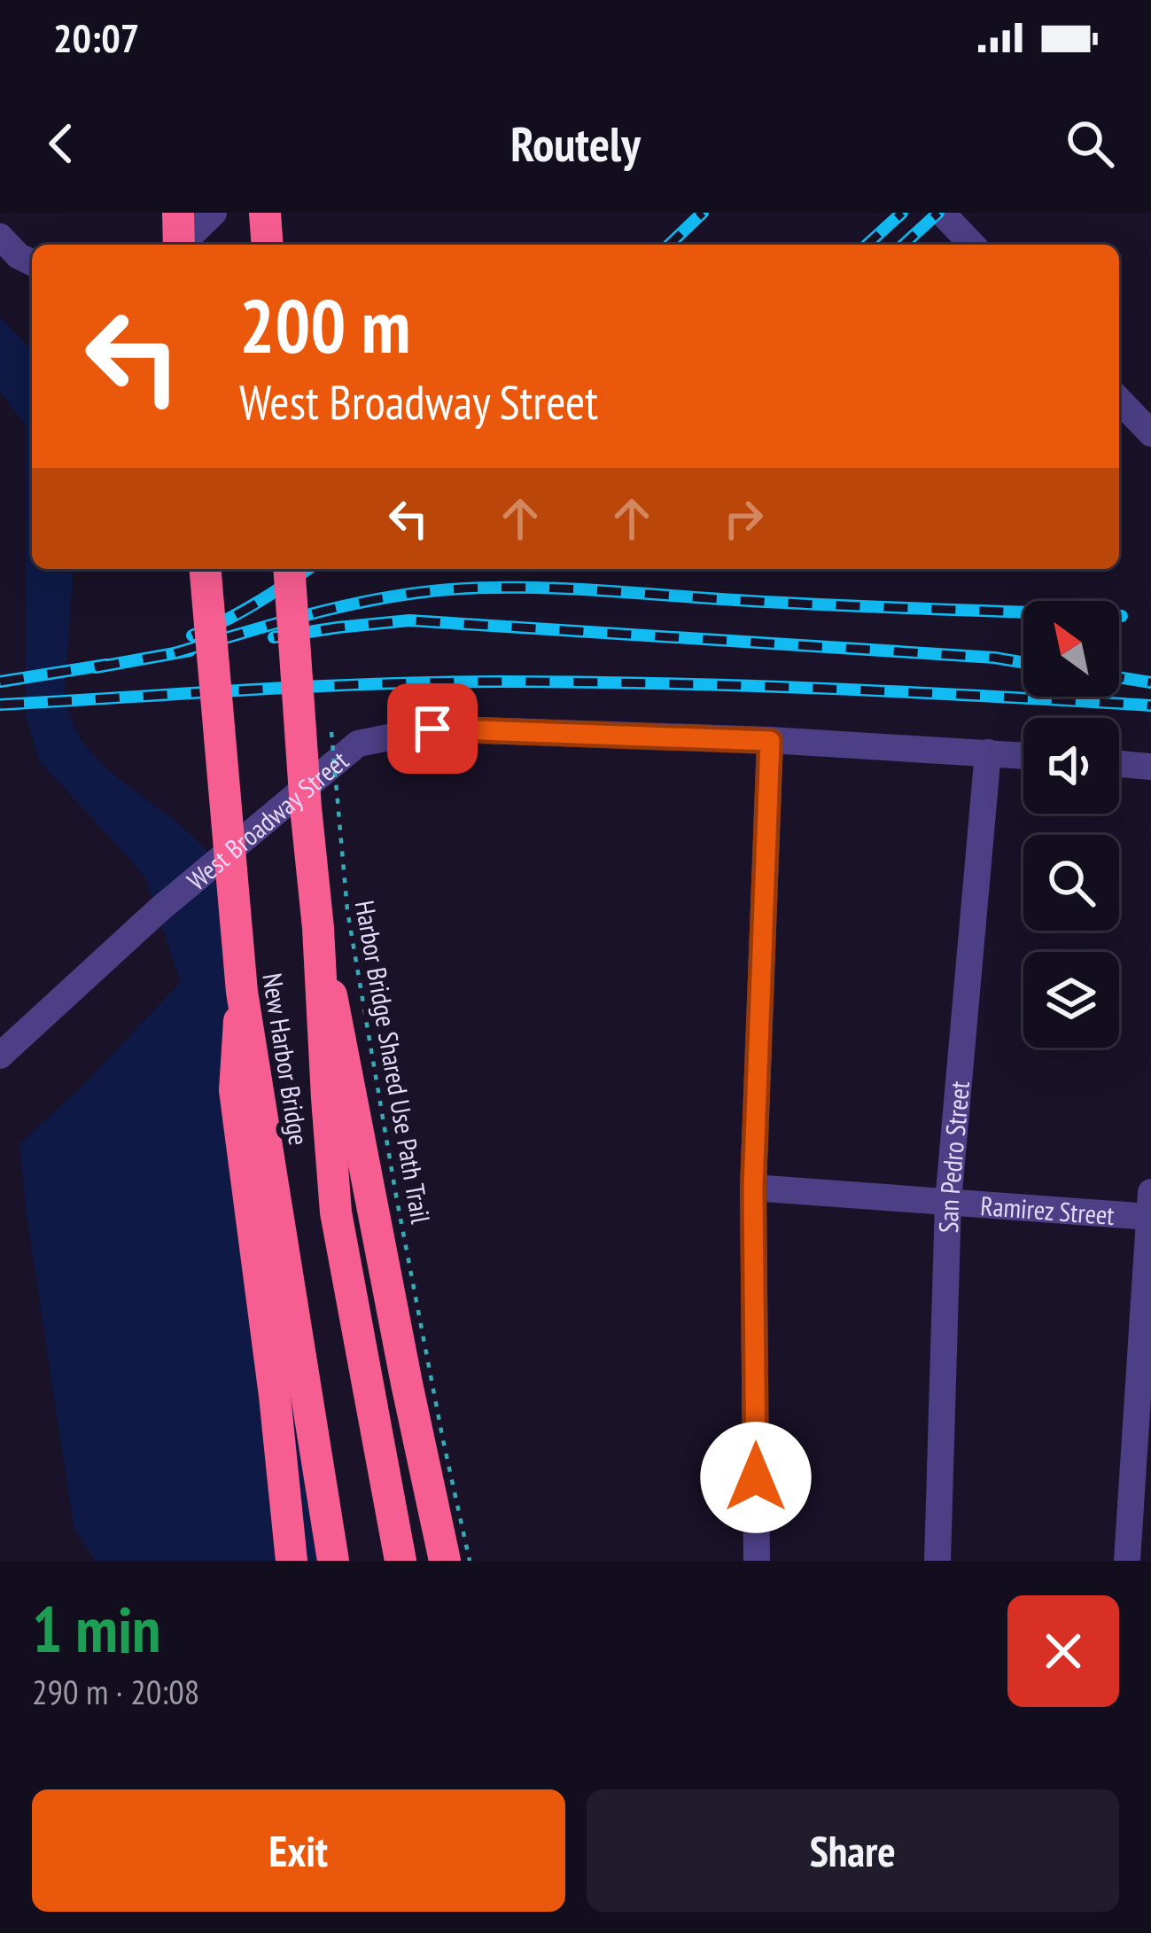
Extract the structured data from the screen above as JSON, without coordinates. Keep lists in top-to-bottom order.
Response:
{
  "streets": {
    "highway": ["New Harbor Bridge"],
    "street": ["West Broadway Street", "San Pedro Street", "Ramirez Street"],
    "path": ["Harbor Bridge Shared Use Path Trail"]
  },
  "crossings": [
    ["West Broadway Street", "San Pedro Street"],
    ["San Pedro Street", "Ramirez Street"]
  ],
  "north": "top left",
  "page": {
    "status": "20:07",
    "header": "Routely",
    "turn": ["200 m", "West Broadway Street"],
    "heading": ["1 min", "290 m · 20:08"],
    "buttons": ["Exit", "Share"]
  }
}
